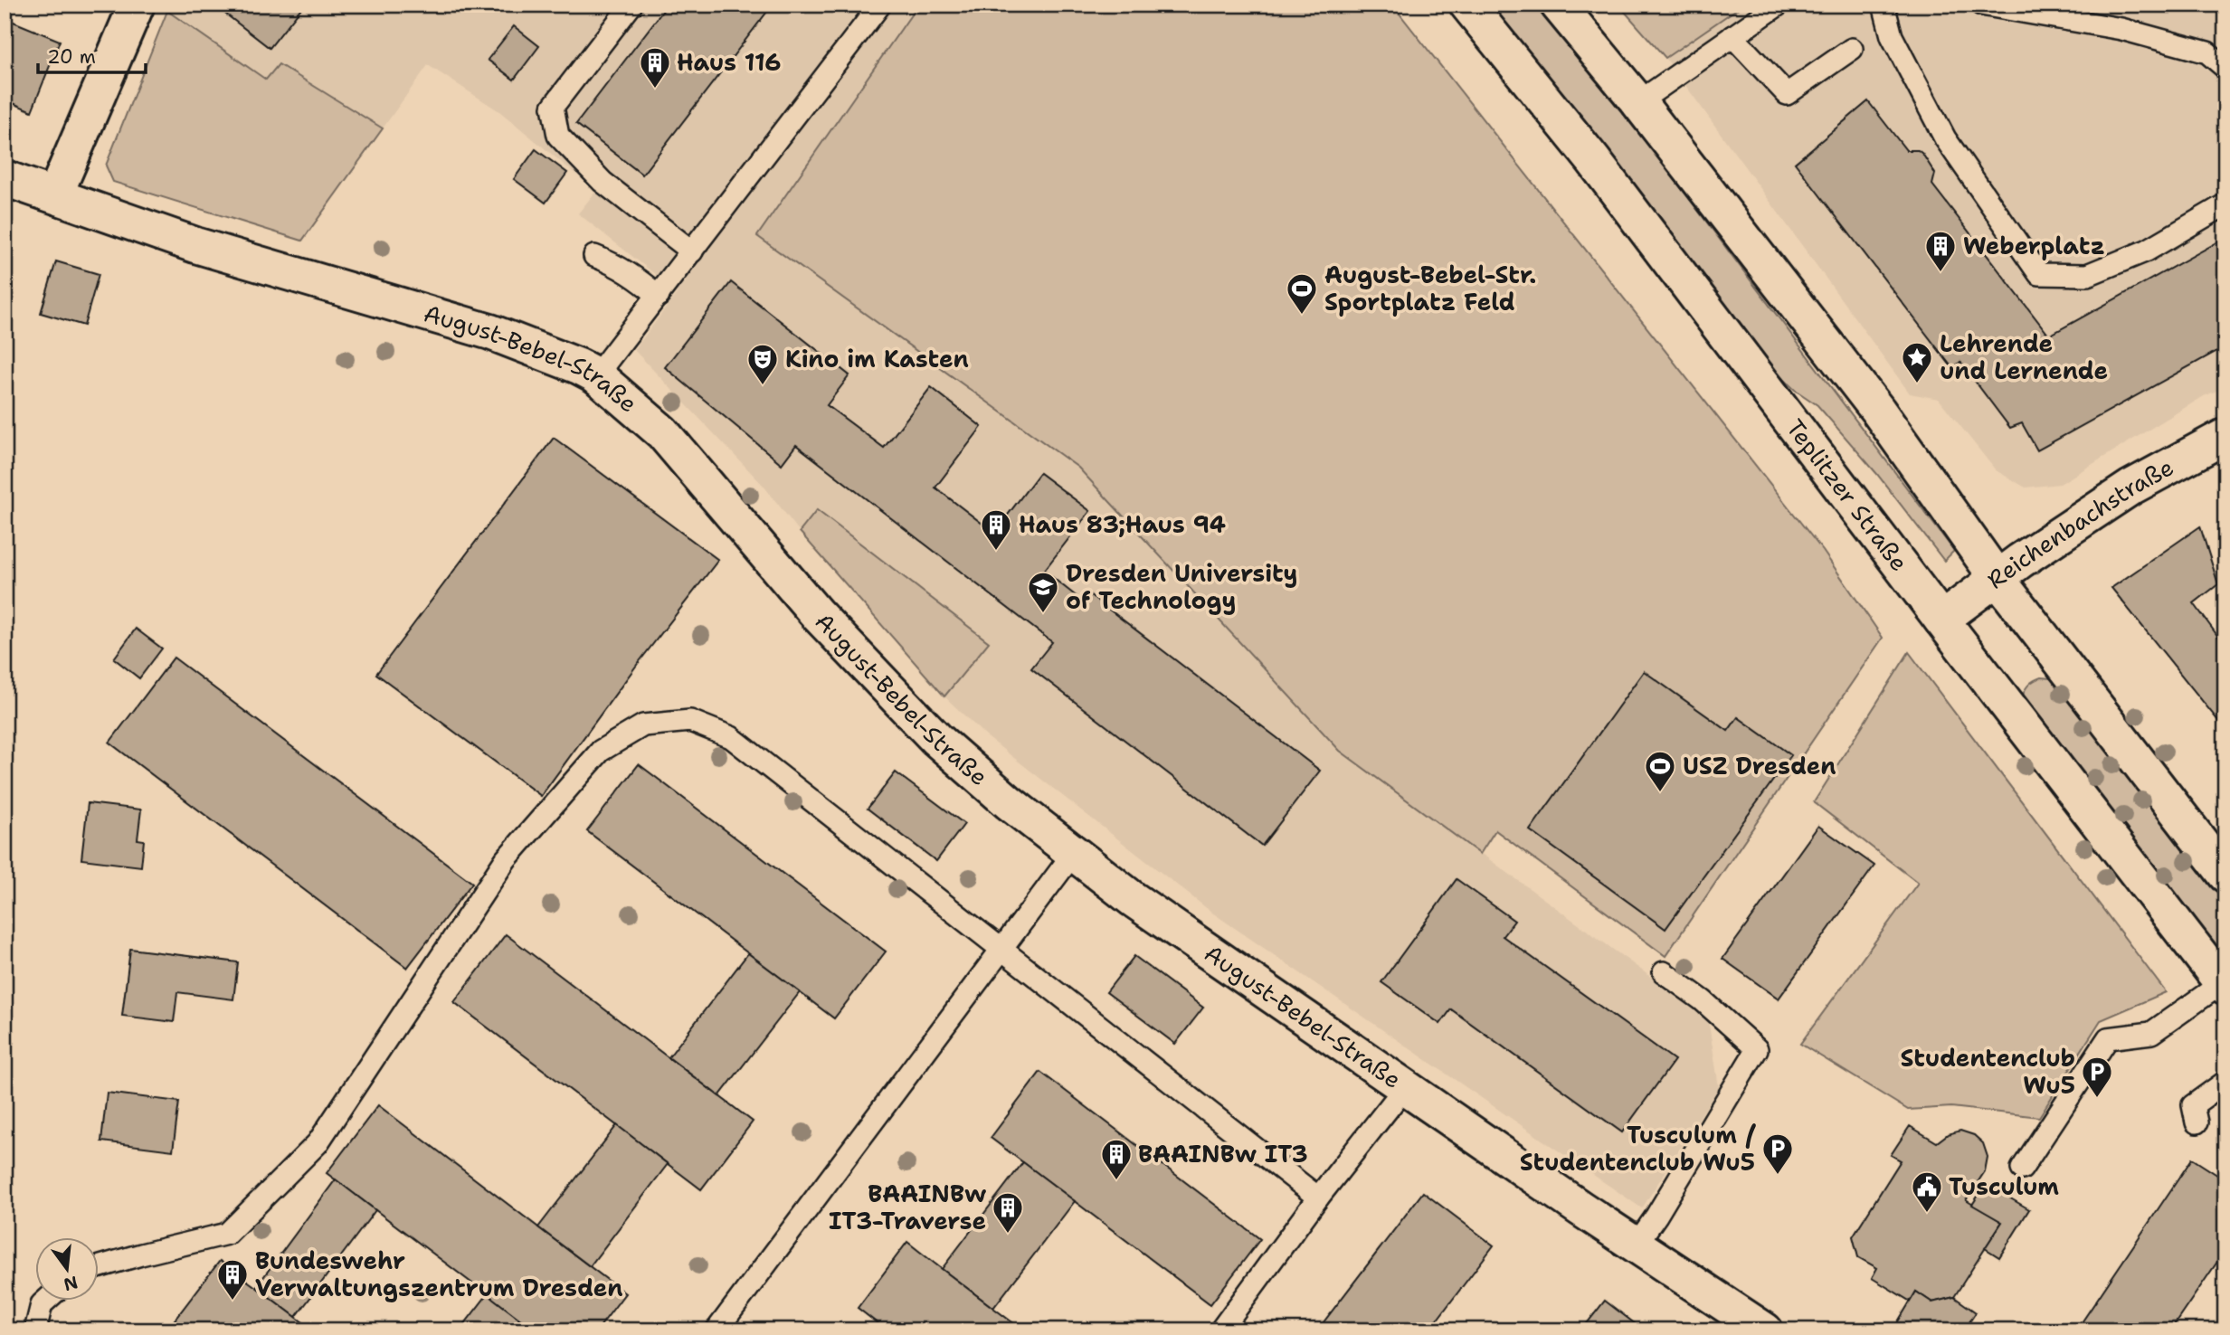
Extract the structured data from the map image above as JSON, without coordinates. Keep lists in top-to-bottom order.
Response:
{
  "streets": {
    "street": ["August-Bebel-Straße", "Teplitzer Straße", "Reichenbachstraße"]
  },
  "crossings": [
    ["Teplitzer Straße", "Reichenbachstraße"]
  ],
  "places": {
    "building": [
      "Haus 116",
      "Weberplatz",
      "Haus 83;Haus 94",
      "BAAINBw IT3",
      "BAAINBw IT3-Traverse",
      "Bundeswehr Verwaltungszentrum Dresden"
    ],
    "sports": ["August-Bebel-Str. Sportplatz Feld", "USZ Dresden"],
    "place": ["Lehrende und Lernende"],
    "theatre": ["Kino im Kasten"],
    "school or university": ["Dresden University of Technology"],
    "parking": ["Studentenclub Wu5", "Tusculum / Studentenclub Wu5"],
    "public building": ["Tusculum"]
  },
  "scale_bar": "20 m",
  "north": "bottom"
}
